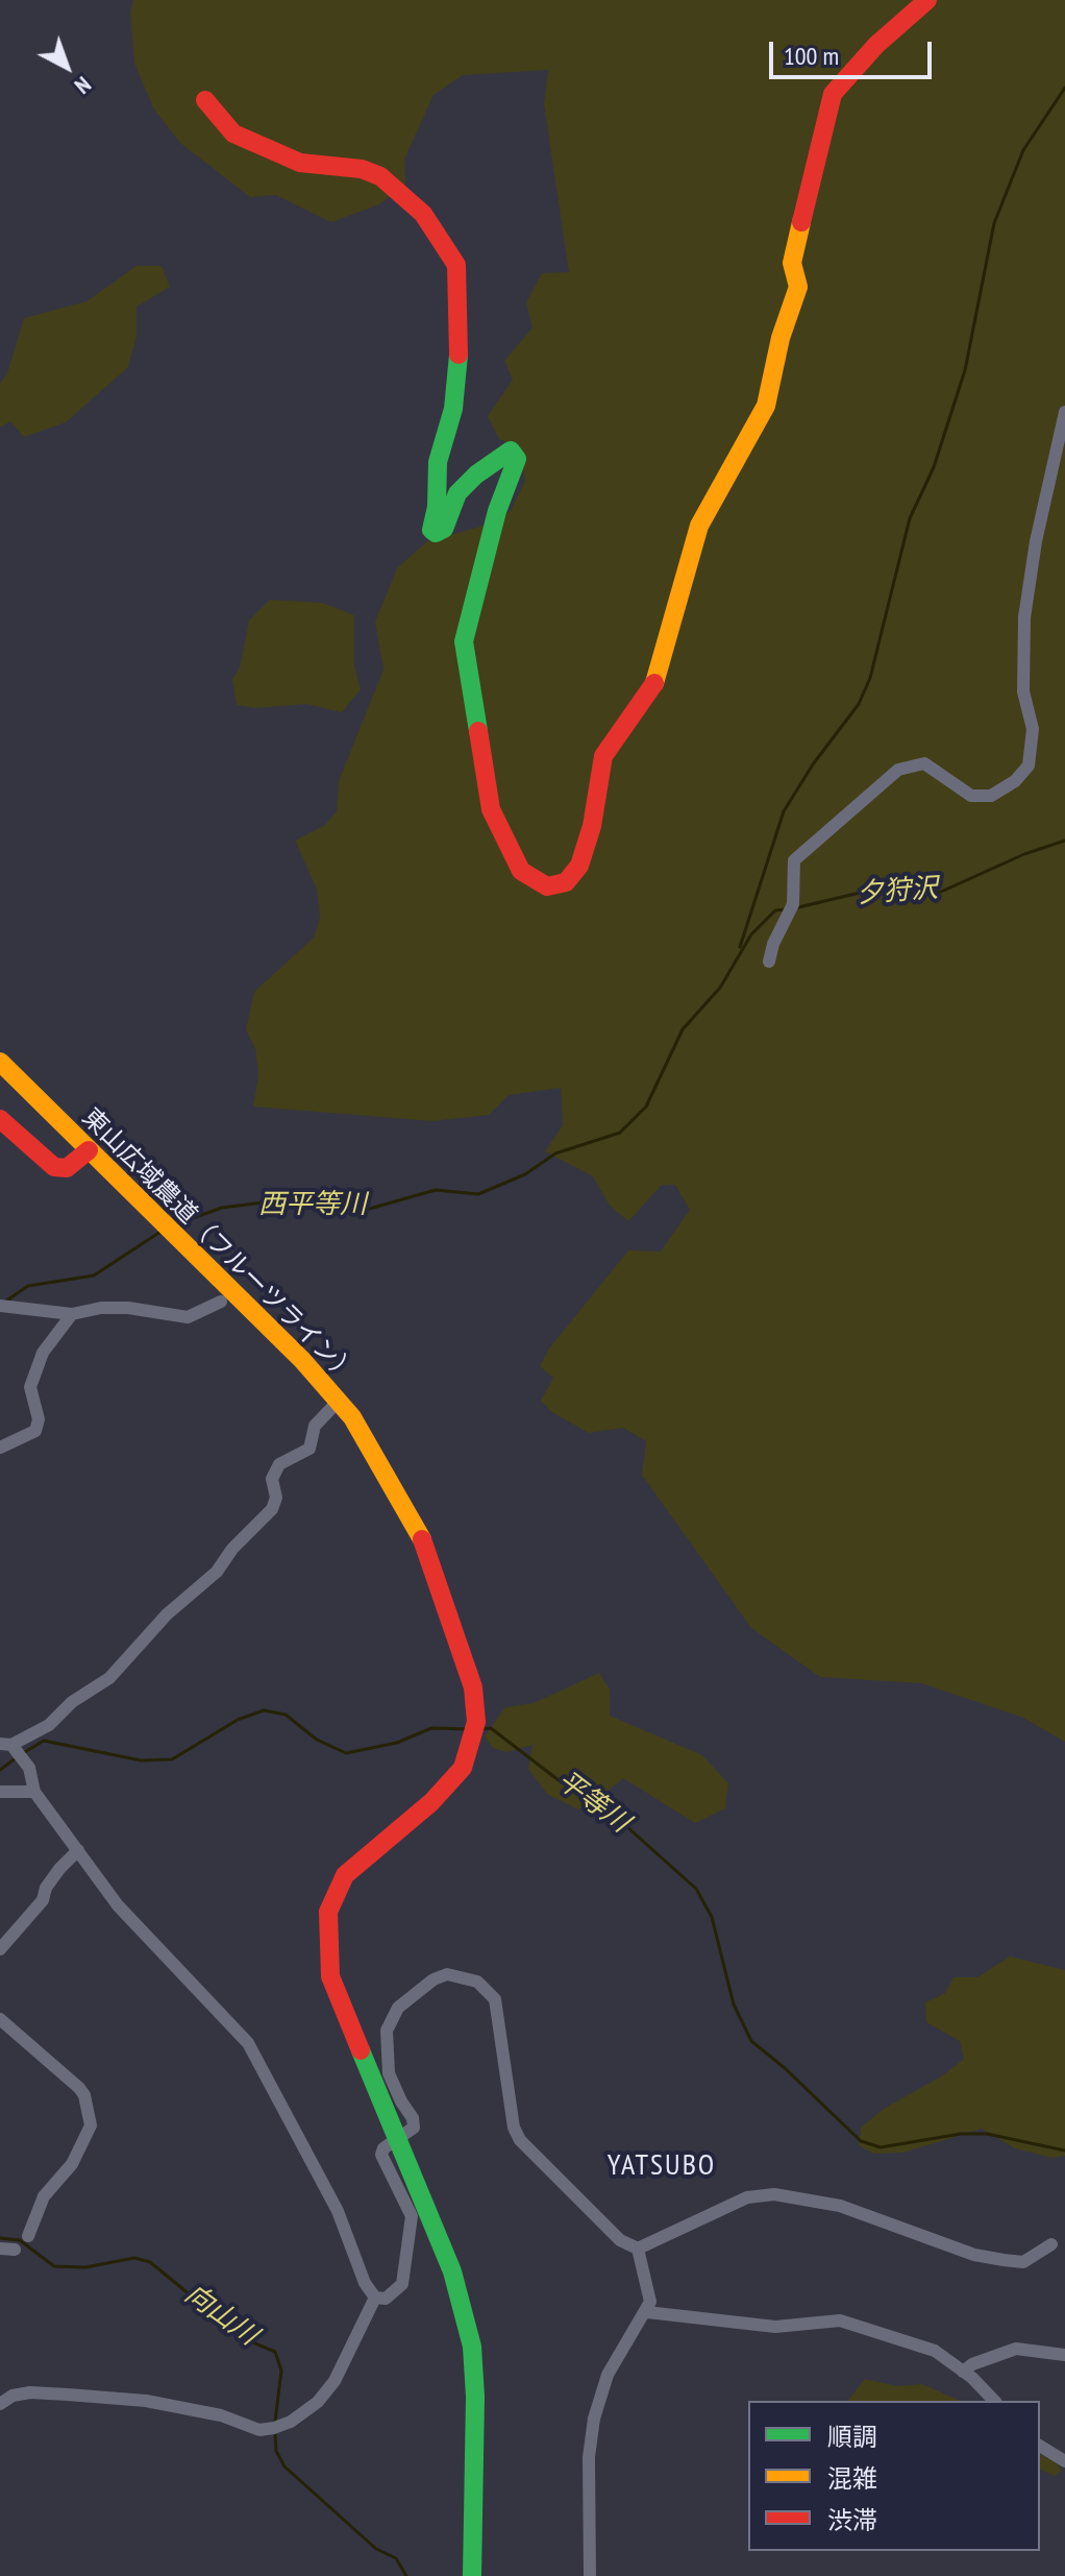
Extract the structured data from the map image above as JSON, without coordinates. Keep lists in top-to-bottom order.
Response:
{
  "streets": {
    "street": ["東山広域農道（フルーツライン）"]
  },
  "districts": ["YATSUBO"],
  "water": [
    "夕狩沢",
    "西平等川",
    "平等川",
    "向山川"
  ],
  "legend": ["順調", "混雑", "渋滞"],
  "scale_bar": "100 m",
  "north": "bottom right"
}
